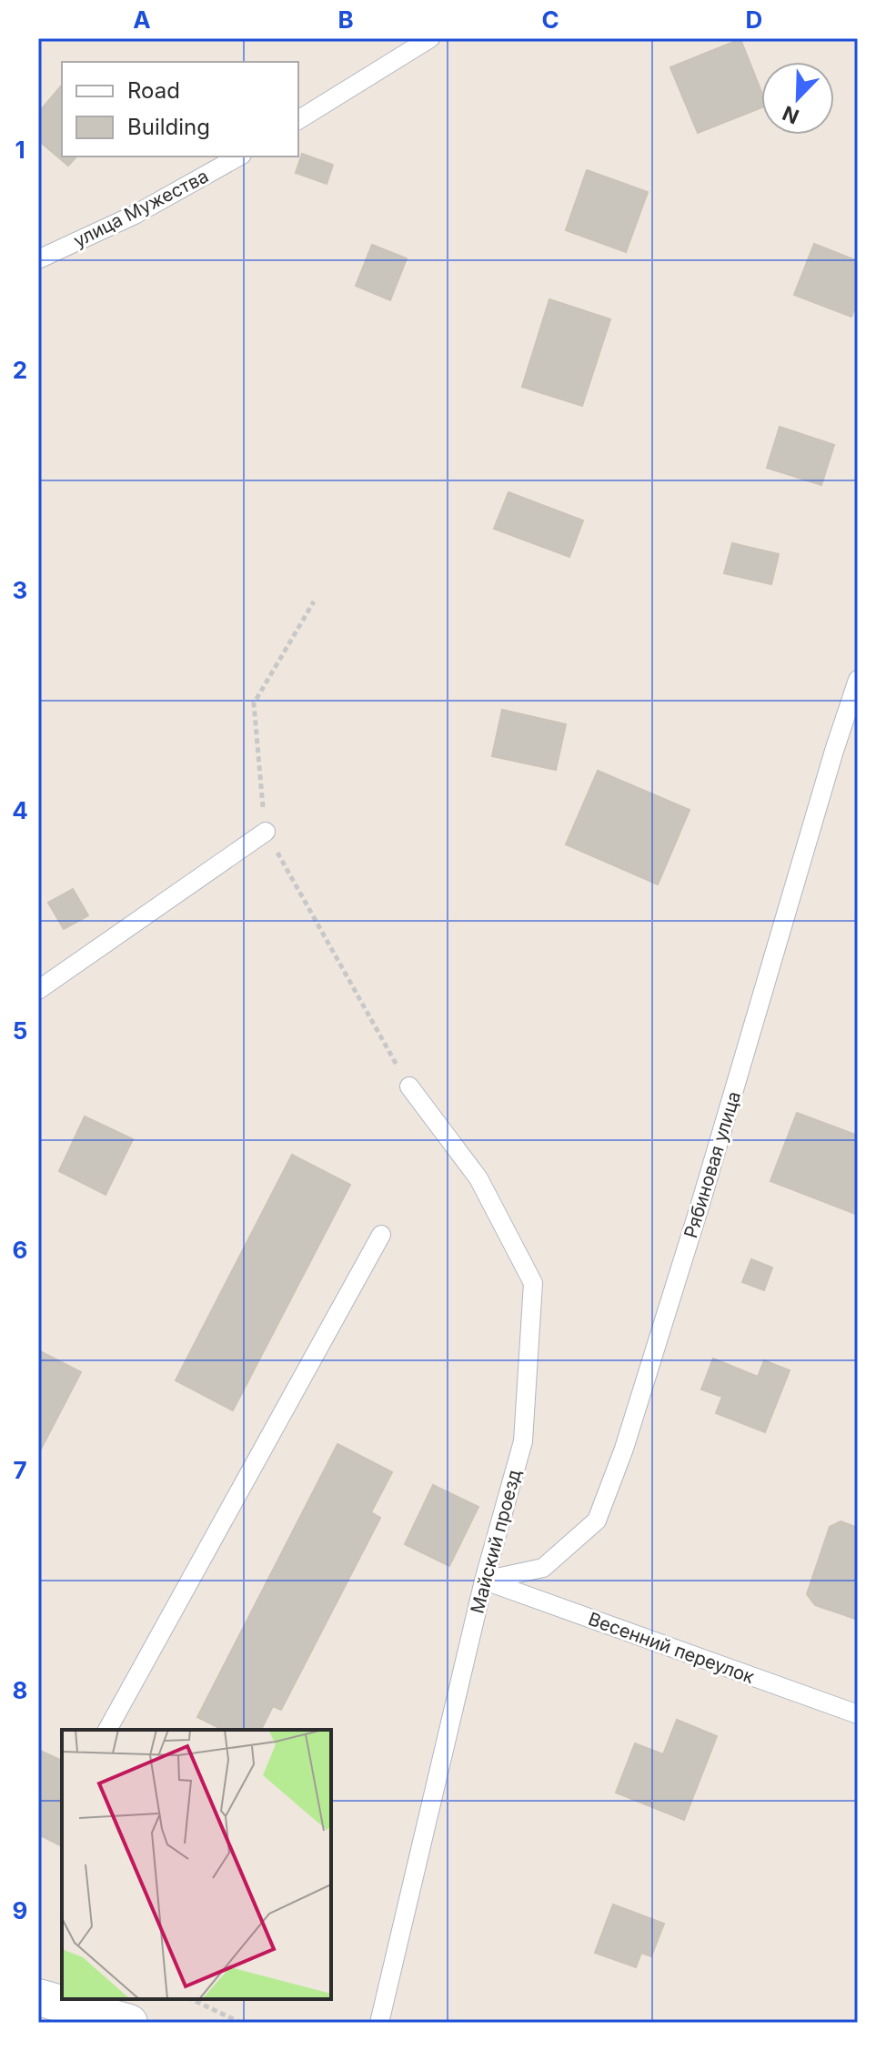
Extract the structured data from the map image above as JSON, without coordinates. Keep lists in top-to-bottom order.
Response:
{
  "streets": {
    "lane": [
      "улица Мужества",
      "Рябиновая улица",
      "Майский проезд",
      "Весенний переулок"
    ]
  },
  "crossings": [
    ["Рябиновая улица", "Майский проезд"],
    ["Рябиновая улица", "Весенний переулок"],
    ["Майский проезд", "Весенний переулок"]
  ],
  "legend": ["Road", "Building"],
  "north": "bottom left",
  "grid": {
    "columns": [
      "A",
      "B",
      "C",
      "D"
    ],
    "rows": [
      "1",
      "2",
      "3",
      "4",
      "5",
      "6",
      "7",
      "8",
      "9"
    ]
  }
}
